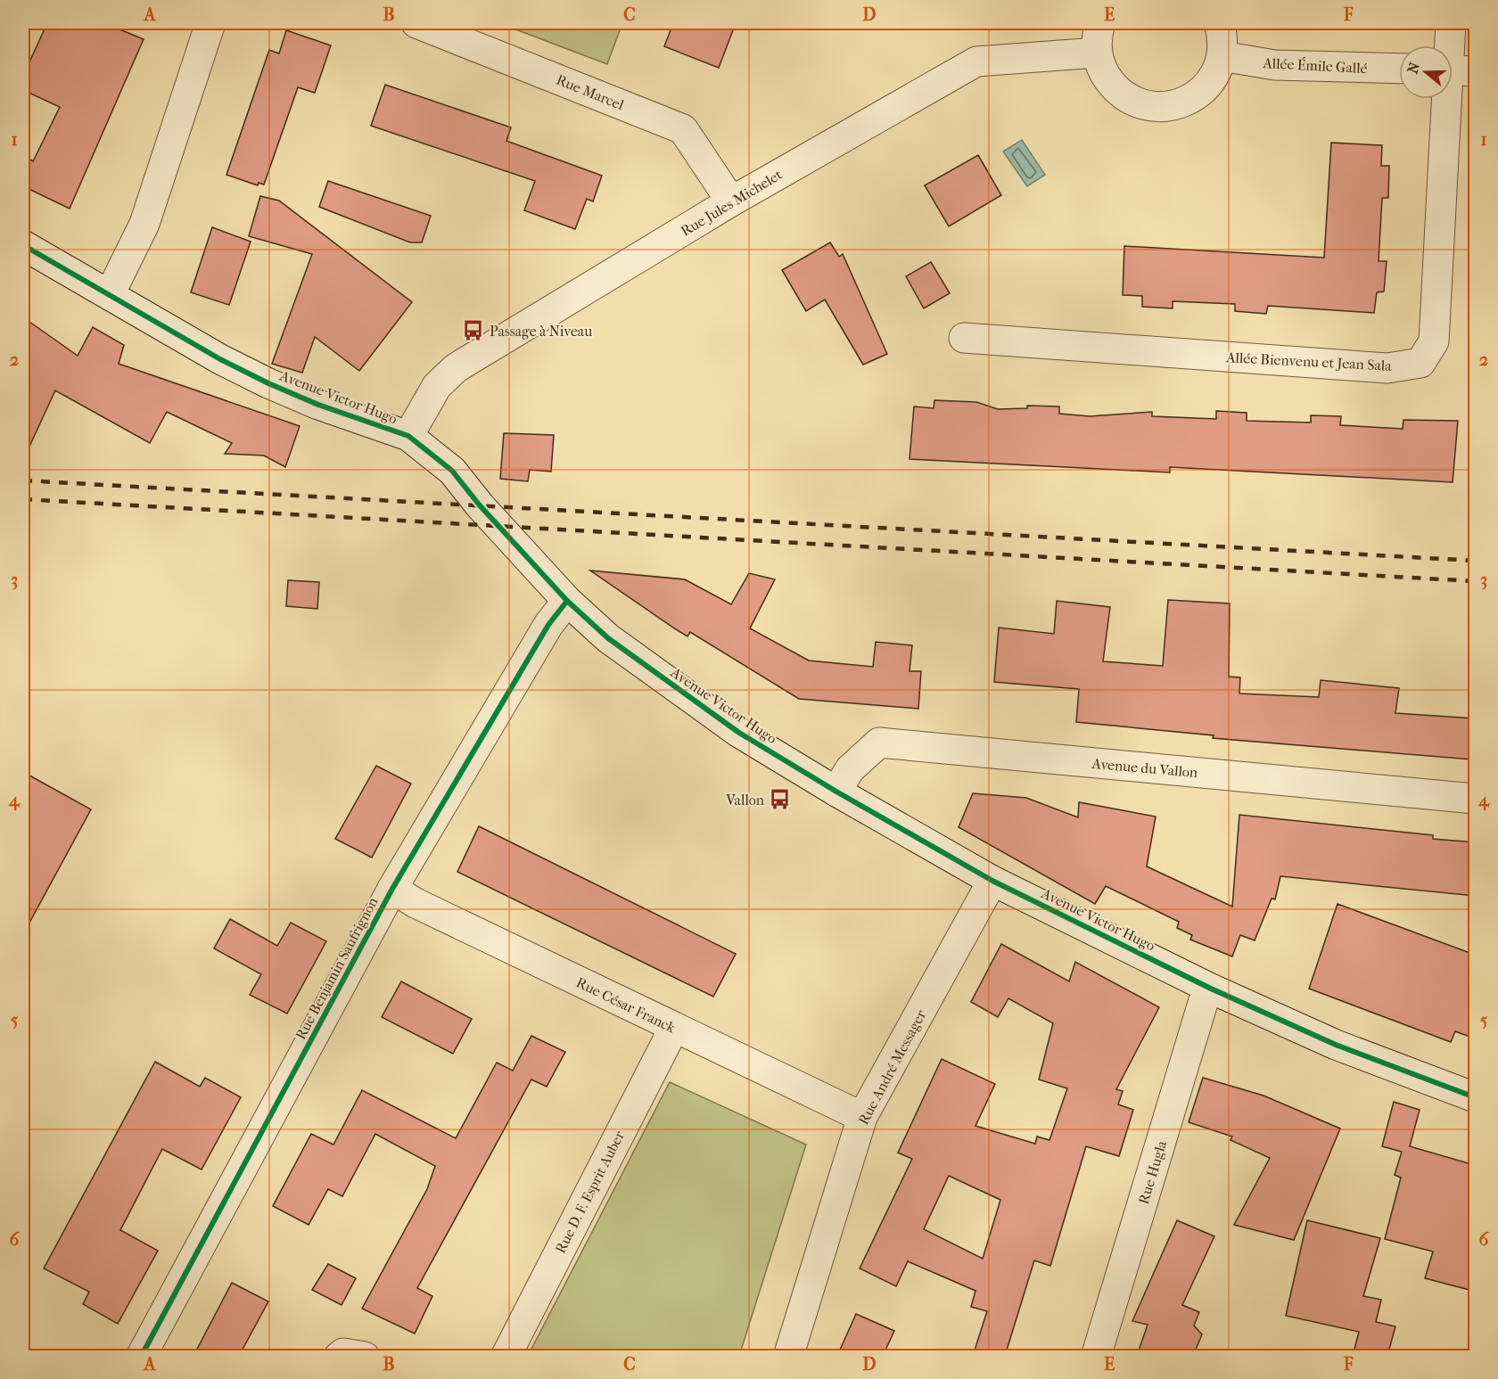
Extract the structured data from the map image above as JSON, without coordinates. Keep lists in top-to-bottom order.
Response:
{
  "streets": {
    "street": [
      "Allée Émile Gallé",
      "Rue Marcel",
      "Rue Jules Michelet",
      "Allée Bienvenu et Jean Sala",
      "Avenue Victor Hugo",
      "Avenue du Vallon",
      "Rue Benjamin Saufrignon",
      "Rue César Franck",
      "Rue André Messager",
      "Rue Hugla",
      "Rue D. F. Esprit Auber"
    ]
  },
  "crossings": [
    ["Rue Marcel", "Rue Jules Michelet"],
    ["Rue Jules Michelet", "Avenue Victor Hugo"],
    ["Avenue Victor Hugo", "Avenue du Vallon"],
    ["Avenue Victor Hugo", "Rue Benjamin Saufrignon"],
    ["Avenue Victor Hugo", "Rue André Messager"],
    ["Avenue Victor Hugo", "Rue Hugla"],
    ["Rue Benjamin Saufrignon", "Rue César Franck"],
    ["Rue César Franck", "Rue André Messager"],
    ["Rue César Franck", "Rue D. F. Esprit Auber"]
  ],
  "places": {
    "bus stop": ["Passage à Niveau", "Vallon"]
  },
  "north": "left",
  "grid": {
    "columns": [
      "A",
      "B",
      "C",
      "D",
      "E",
      "F"
    ],
    "rows": [
      "1",
      "2",
      "3",
      "4",
      "5",
      "6"
    ]
  }
}
